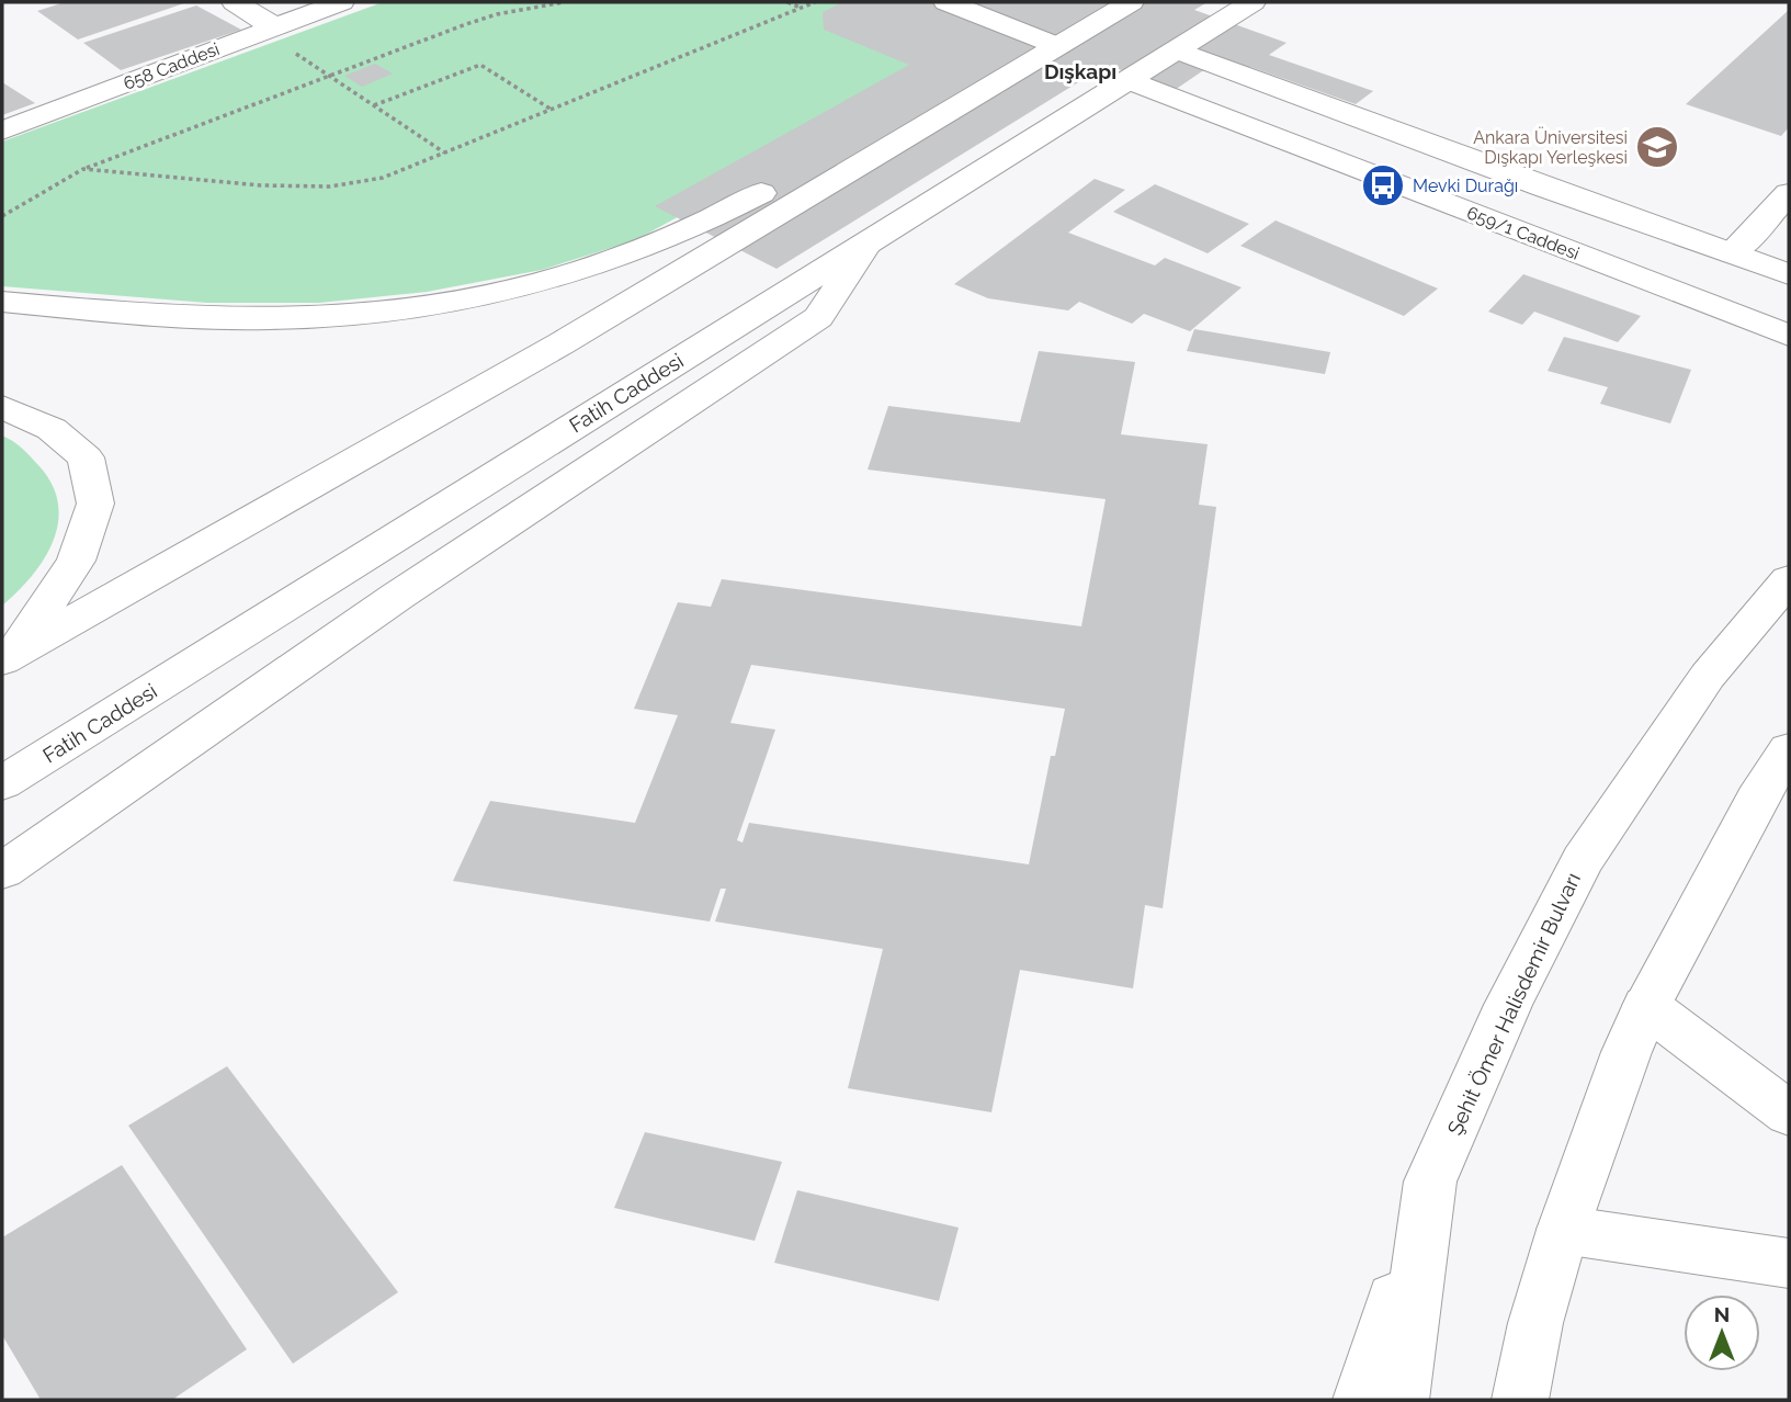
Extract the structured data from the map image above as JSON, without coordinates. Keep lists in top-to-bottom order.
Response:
{
  "streets": {
    "main road": [
      "658 Caddesi",
      "659/1 Caddesi",
      "Fatih Caddesi",
      "Şehit Ömer Halisdemir Bulvarı"
    ]
  },
  "crossings": [
    ["659/1 Caddesi", "Fatih Caddesi"]
  ],
  "districts": ["Dışkapı"],
  "places": {
    "school or university": ["Ankara Üniversitesi Dışkapı Yerleşkesi"],
    "bus stop": ["Mevki Durağı"]
  },
  "north": "top"
}
